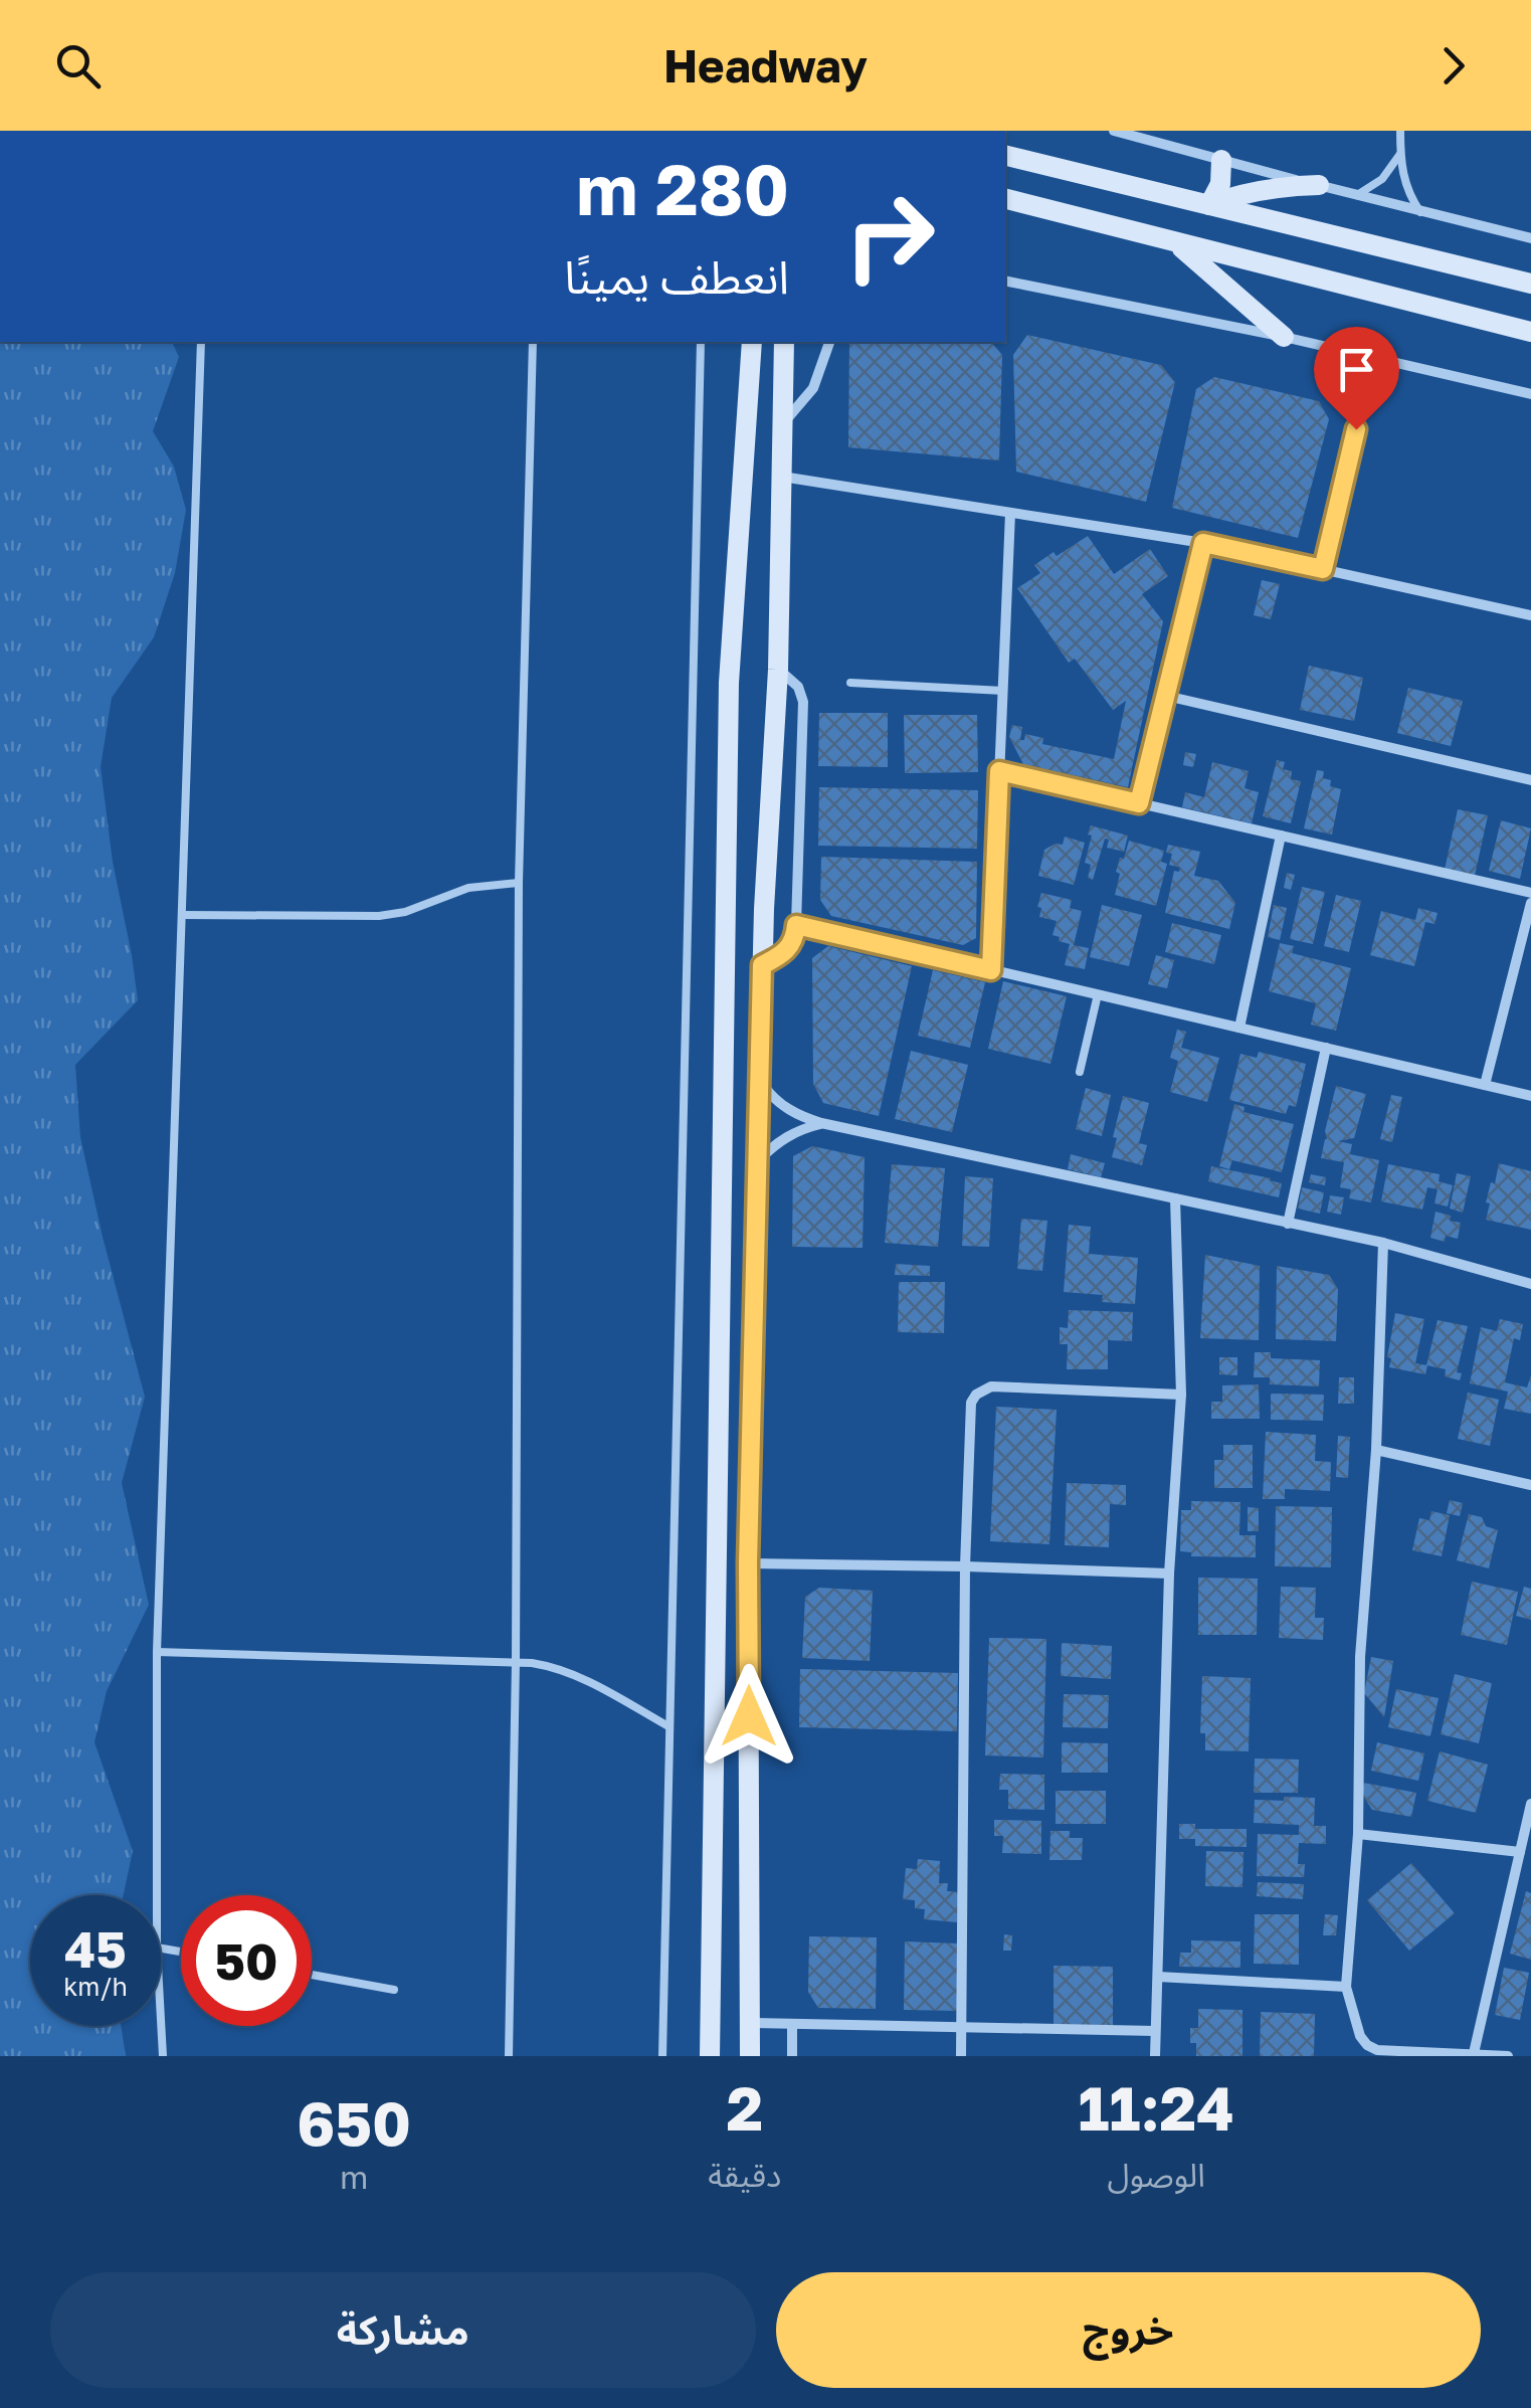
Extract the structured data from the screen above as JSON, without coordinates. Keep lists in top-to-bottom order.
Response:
{
  "page": {
    "header": "Headway",
    "turn": ["280 m", "انعطف يمينًا"],
    "speed": "45 km/h",
    "limit": "50",
    "eta": [
      "11:24",
      "الوصول",
      "2",
      "دقيقة",
      "650",
      "m"
    ],
    "buttons": ["خروج", "مشاركة"]
  }
}
